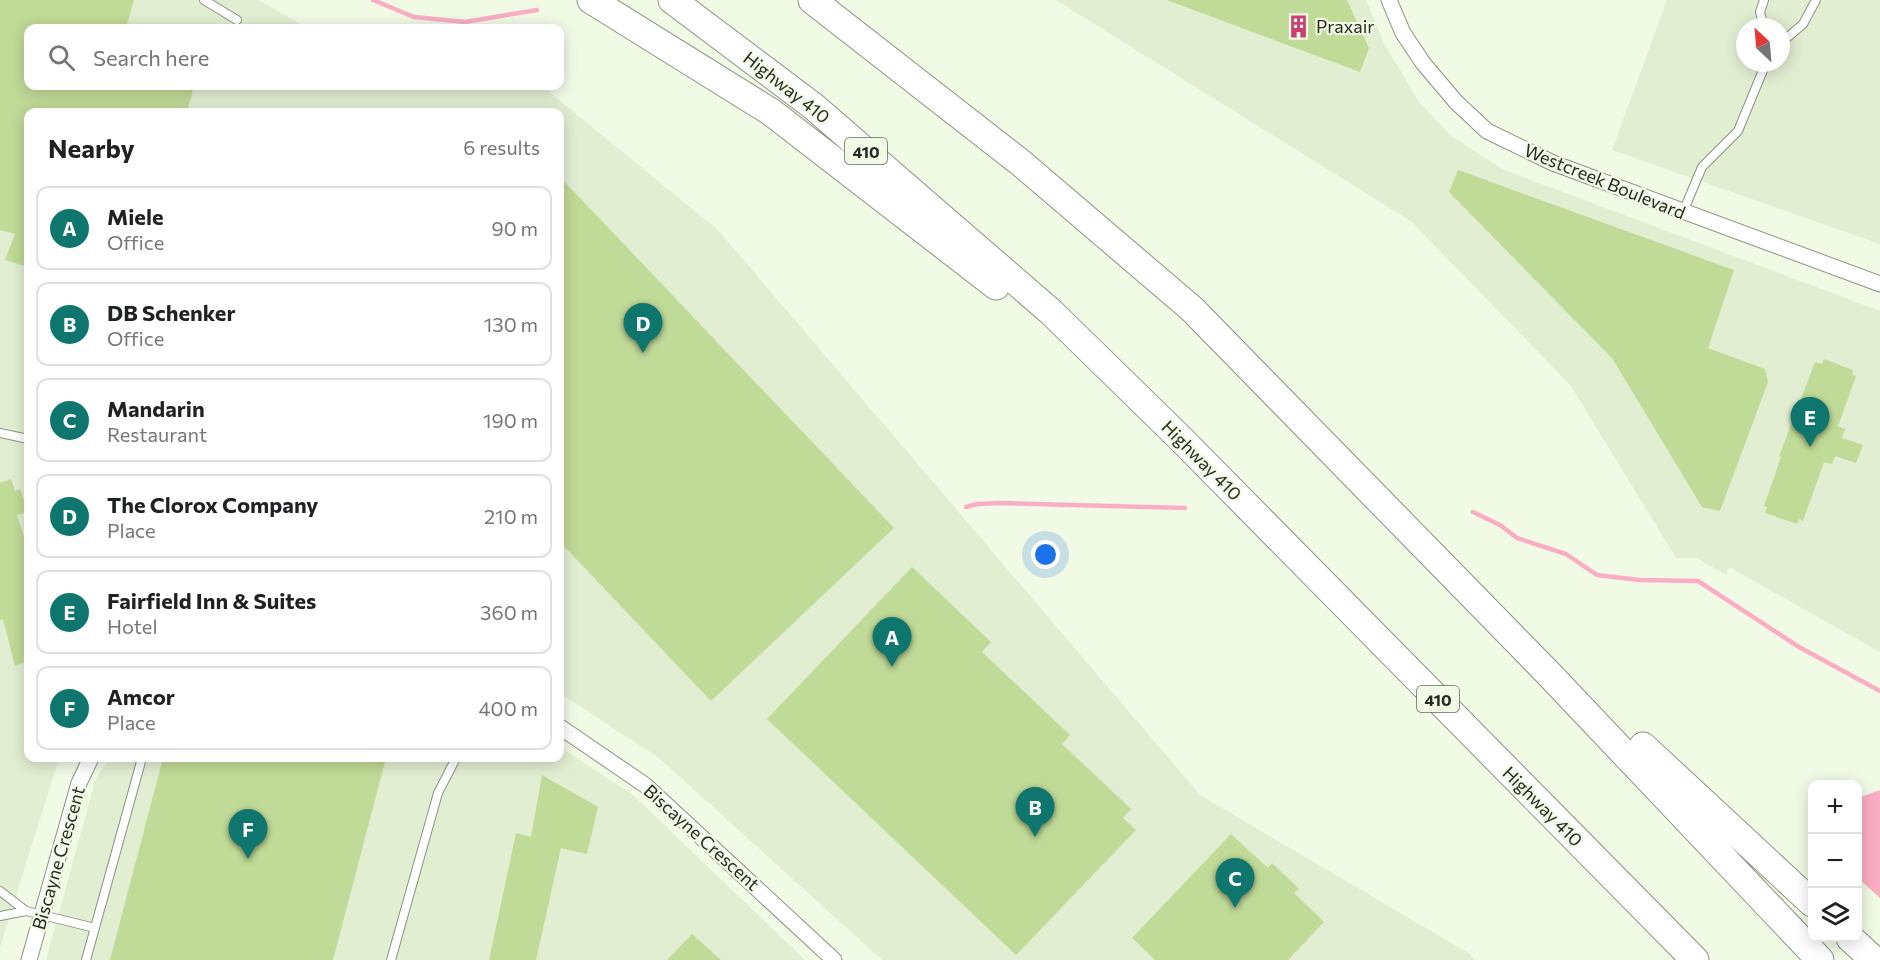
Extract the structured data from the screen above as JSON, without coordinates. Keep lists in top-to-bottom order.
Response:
{
  "streets": {
    "highway": ["Highway 410", "410"],
    "street": ["Westcreek Boulevard", "Biscayne Crescent"]
  },
  "places": {
    "building": ["Praxair"]
  },
  "north": "top left",
  "page": {
    "search": "Search here",
    "heading": ["Nearby", "6 results"],
    "list": [
      {
        "mark": "A",
        "name": "Miele",
        "note": "Office",
        "value": "90 m"
      },
      {
        "mark": "B",
        "name": "DB Schenker",
        "note": "Office",
        "value": "130 m"
      },
      {
        "mark": "C",
        "name": "Mandarin",
        "note": "Restaurant",
        "value": "190 m"
      },
      {
        "mark": "D",
        "name": "The Clorox Company",
        "note": "Place",
        "value": "210 m"
      },
      {
        "mark": "E",
        "name": "Fairfield Inn & Suites",
        "note": "Hotel",
        "value": "360 m"
      },
      {
        "mark": "F",
        "name": "Amcor",
        "note": "Place",
        "value": "400 m"
      }
    ],
    "pins": [
      "D",
      "E",
      "A",
      "B",
      "F",
      "C"
    ],
    "map_buttons": ["+", "−"]
  }
}
